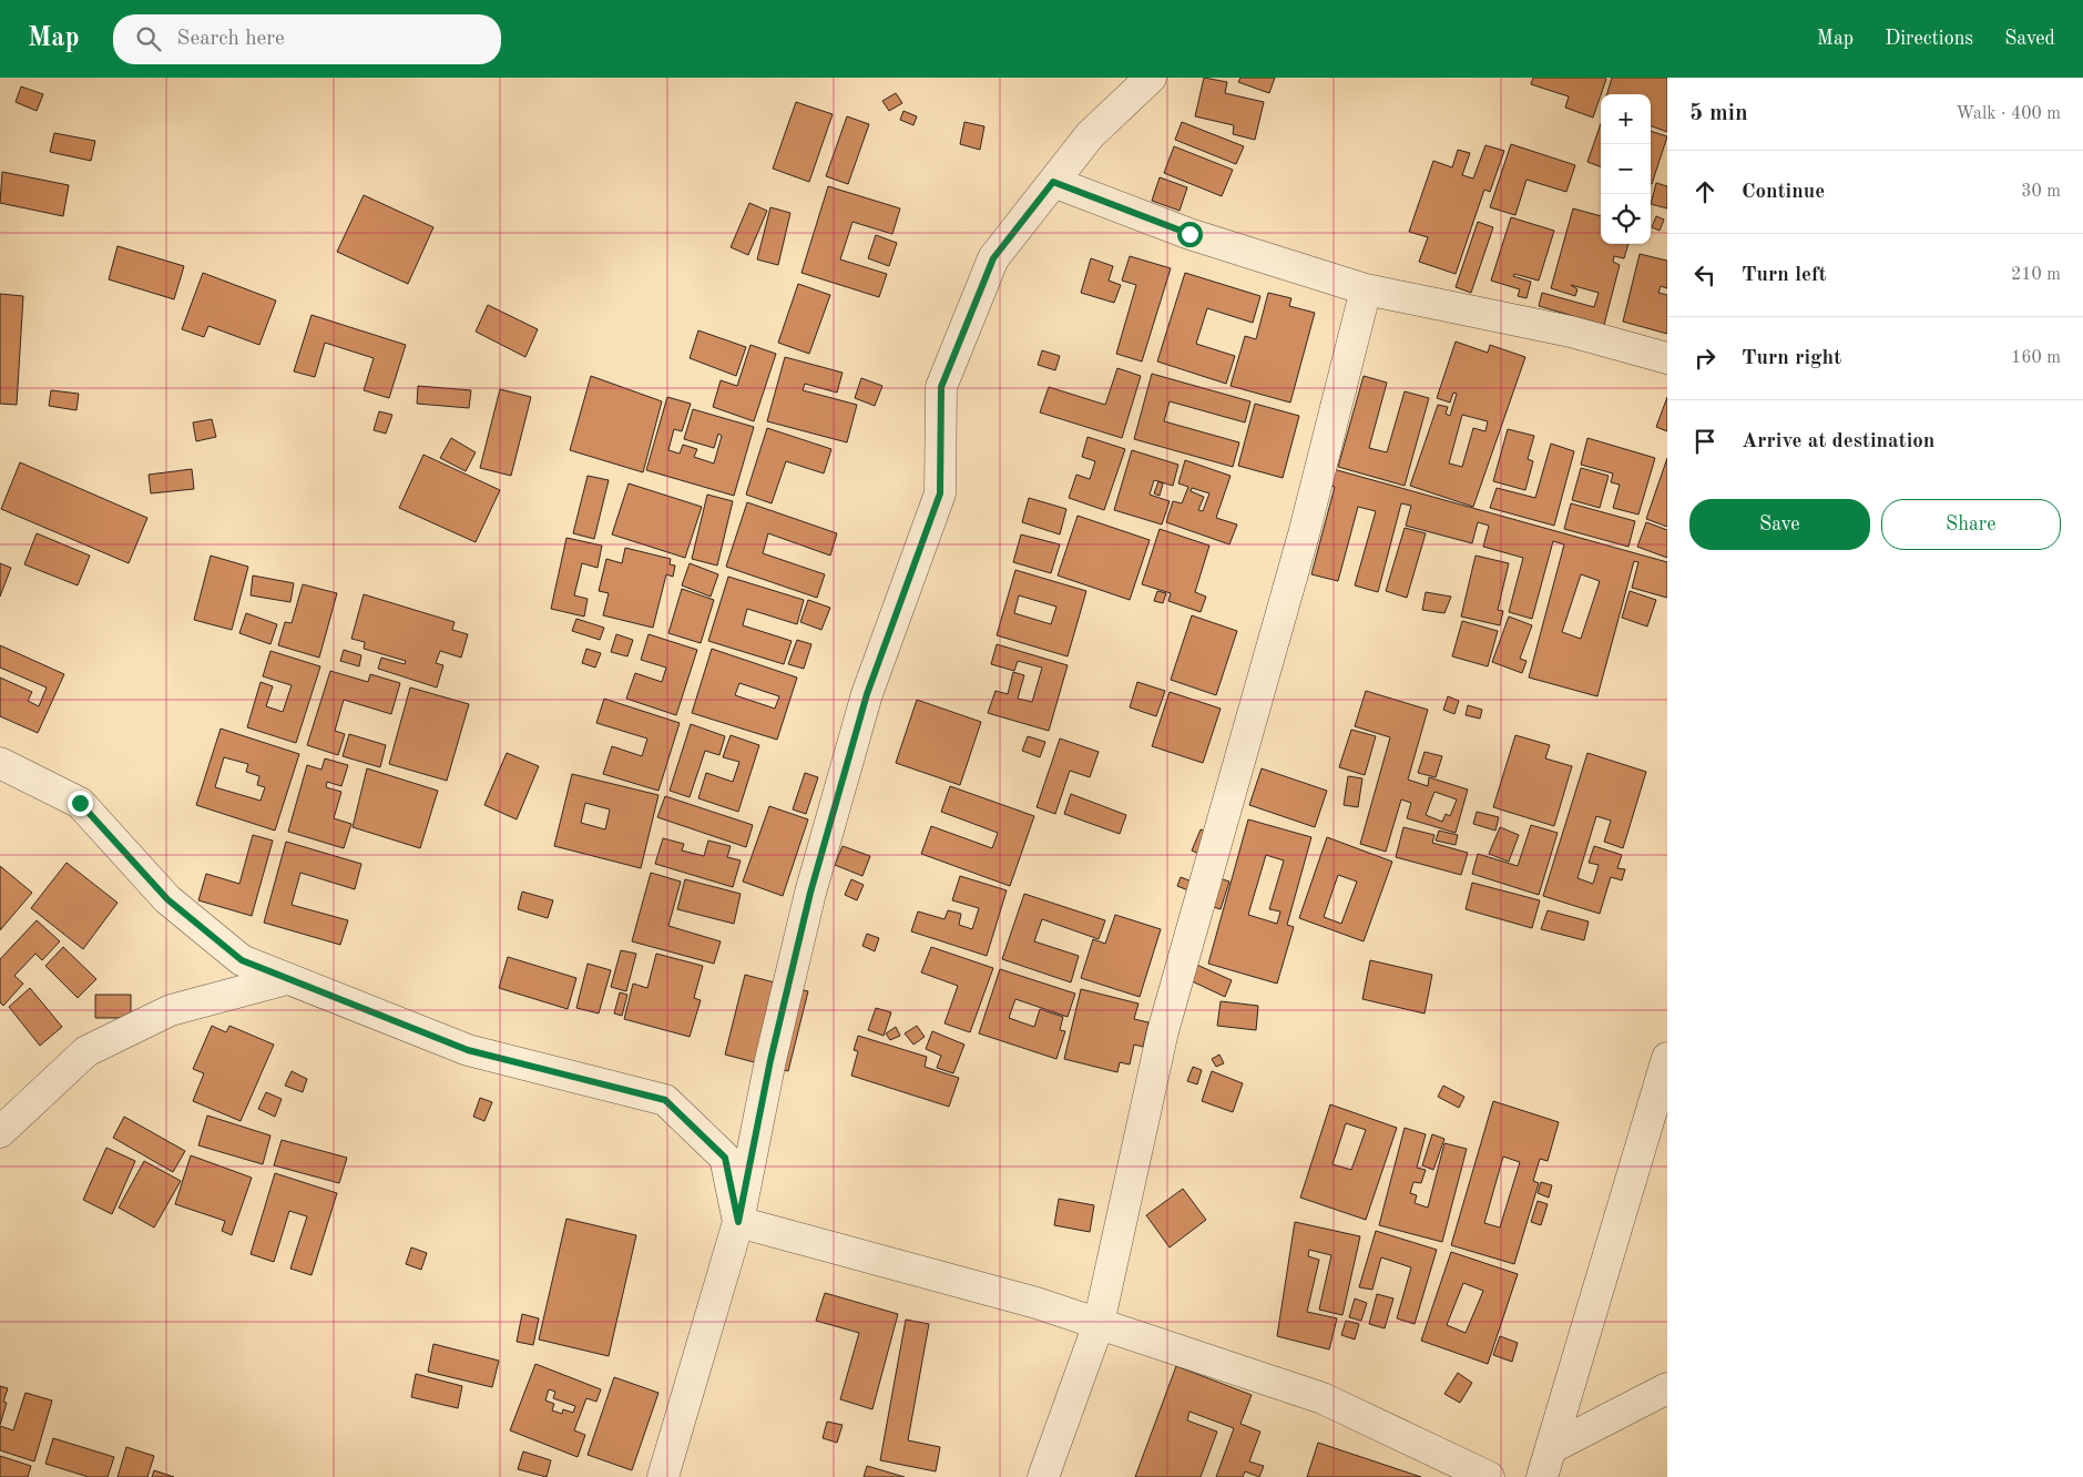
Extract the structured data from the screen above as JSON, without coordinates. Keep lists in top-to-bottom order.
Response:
{
  "page": {
    "header": "Map",
    "search": "Search here",
    "nav": ["Map", "Directions", "Saved"],
    "heading": ["5 min", "Walk · 400 m"],
    "map_buttons": ["+", "−"],
    "list": [
      ["Continue", "30 m"],
      ["Turn left", "210 m"],
      ["Turn right", "160 m"],
      "Arrive at destination"
    ],
    "buttons": ["Save", "Share"]
  }
}
